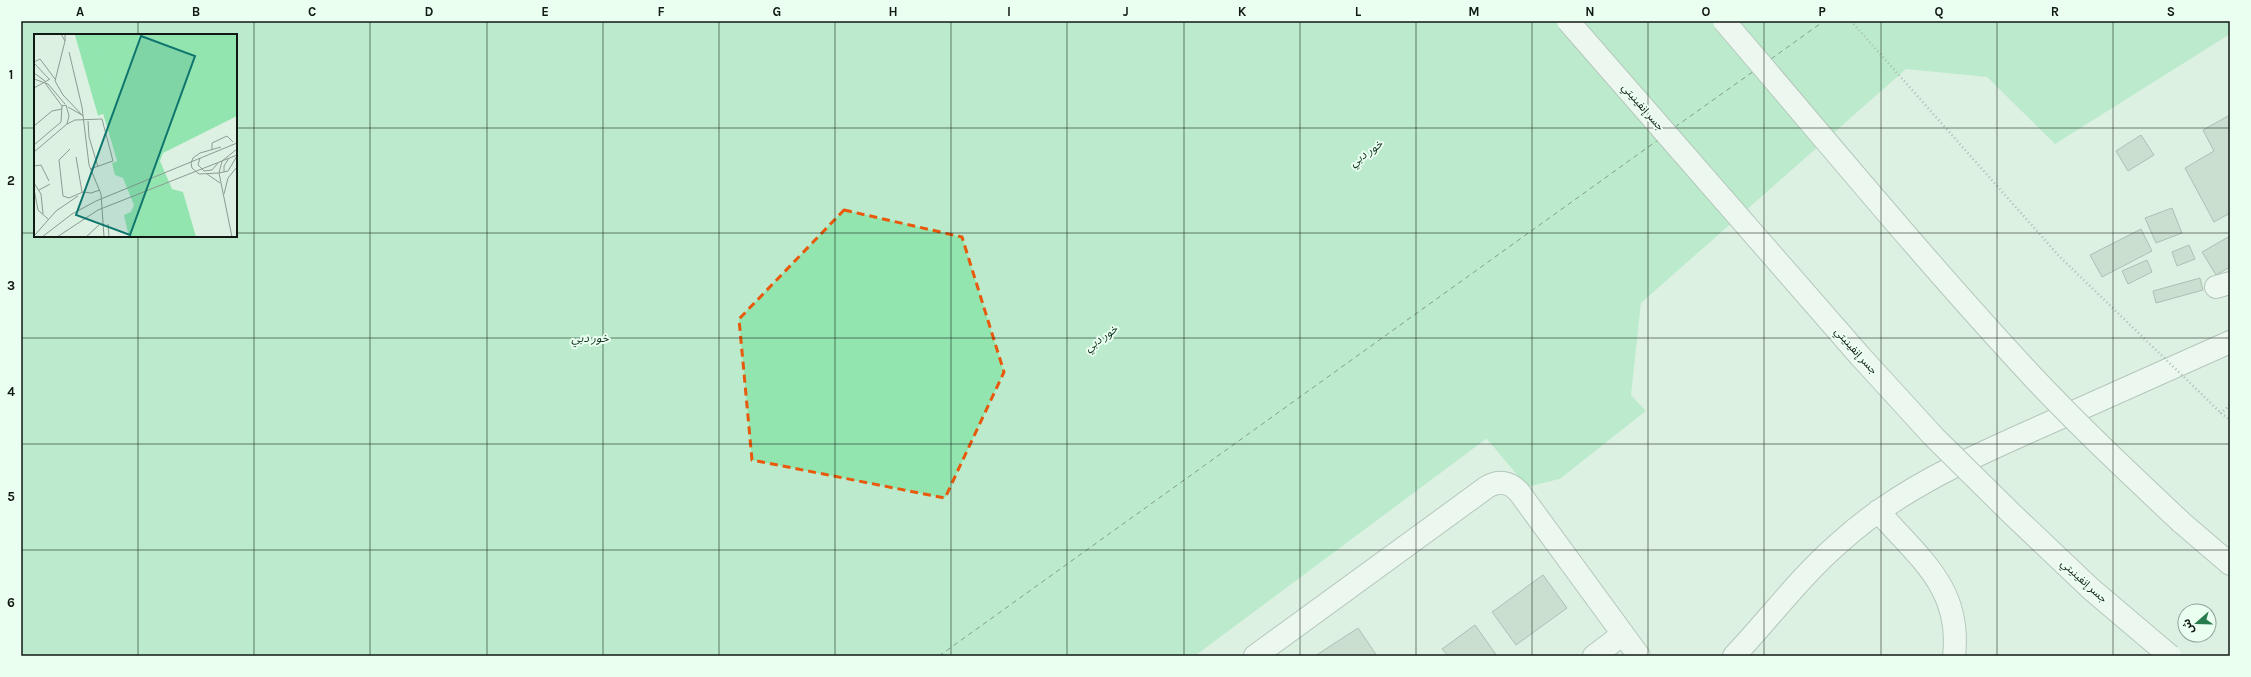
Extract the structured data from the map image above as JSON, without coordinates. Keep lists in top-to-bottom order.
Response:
{
  "streets": {
    "main road": ["جسر إنفينيتي"]
  },
  "water": ["خور دبي"],
  "north": "left",
  "grid": {
    "columns": [
      "A",
      "B",
      "C",
      "D",
      "E",
      "F",
      "G",
      "H",
      "I",
      "J",
      "K",
      "L",
      "M",
      "N",
      "O",
      "P",
      "Q",
      "R",
      "S"
    ],
    "rows": [
      "1",
      "2",
      "3",
      "4",
      "5",
      "6"
    ]
  }
}
